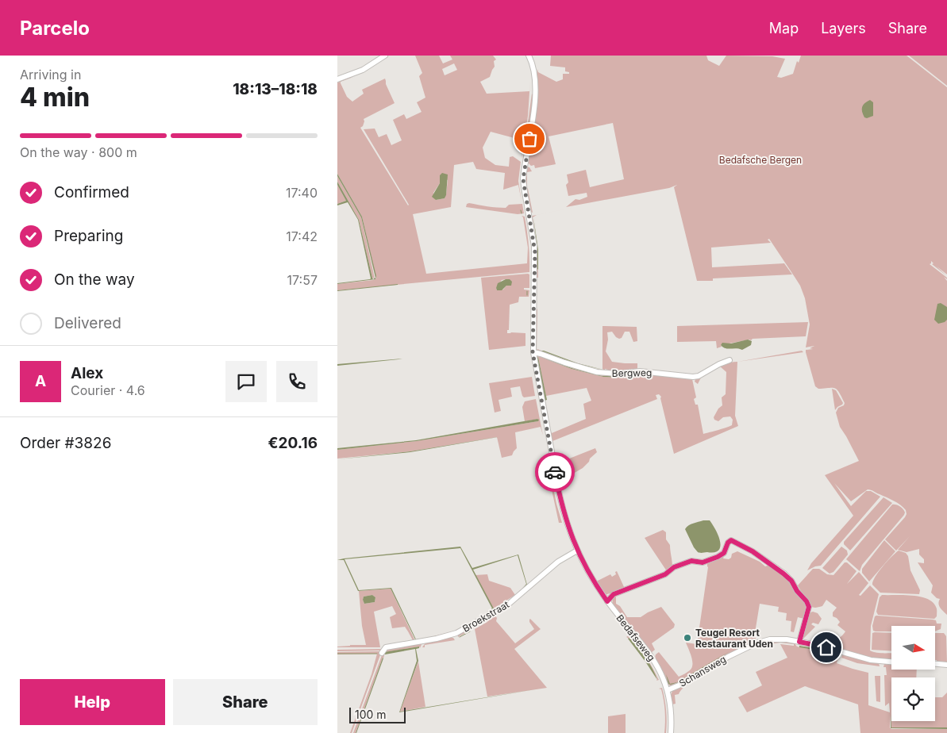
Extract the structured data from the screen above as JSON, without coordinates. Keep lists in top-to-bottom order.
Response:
{
  "streets": {
    "street": [
      "Bergweg",
      "Broekstraat",
      "Bedafseweg",
      "Schansweg"
    ]
  },
  "crossings": [
    ["Bergweg", "Bedafseweg"],
    ["Broekstraat", "Bedafseweg"],
    ["Bedafseweg", "Schansweg"]
  ],
  "parks": ["Bedafsche Bergen"],
  "places": ["Teugel Resort Restaurant Uden"],
  "scale_bar": "100 m",
  "north": "right",
  "page": {
    "header": "Parcelo",
    "nav": ["Map", "Layers", "Share"],
    "heading": ["4 min", "Arriving in", "18:13–18:18"],
    "panel": [
      "Alex",
      "Courier · 4.6",
      "Order #3826",
      "€20.16"
    ],
    "bar": "On the way · 800 m",
    "list": [
      ["Confirmed", "17:40"],
      ["Preparing", "17:42"],
      ["On the way", "17:57"],
      "Delivered"
    ],
    "round": "A",
    "buttons": ["Help", "Share"],
    "scale": "100 m"
  }
}
